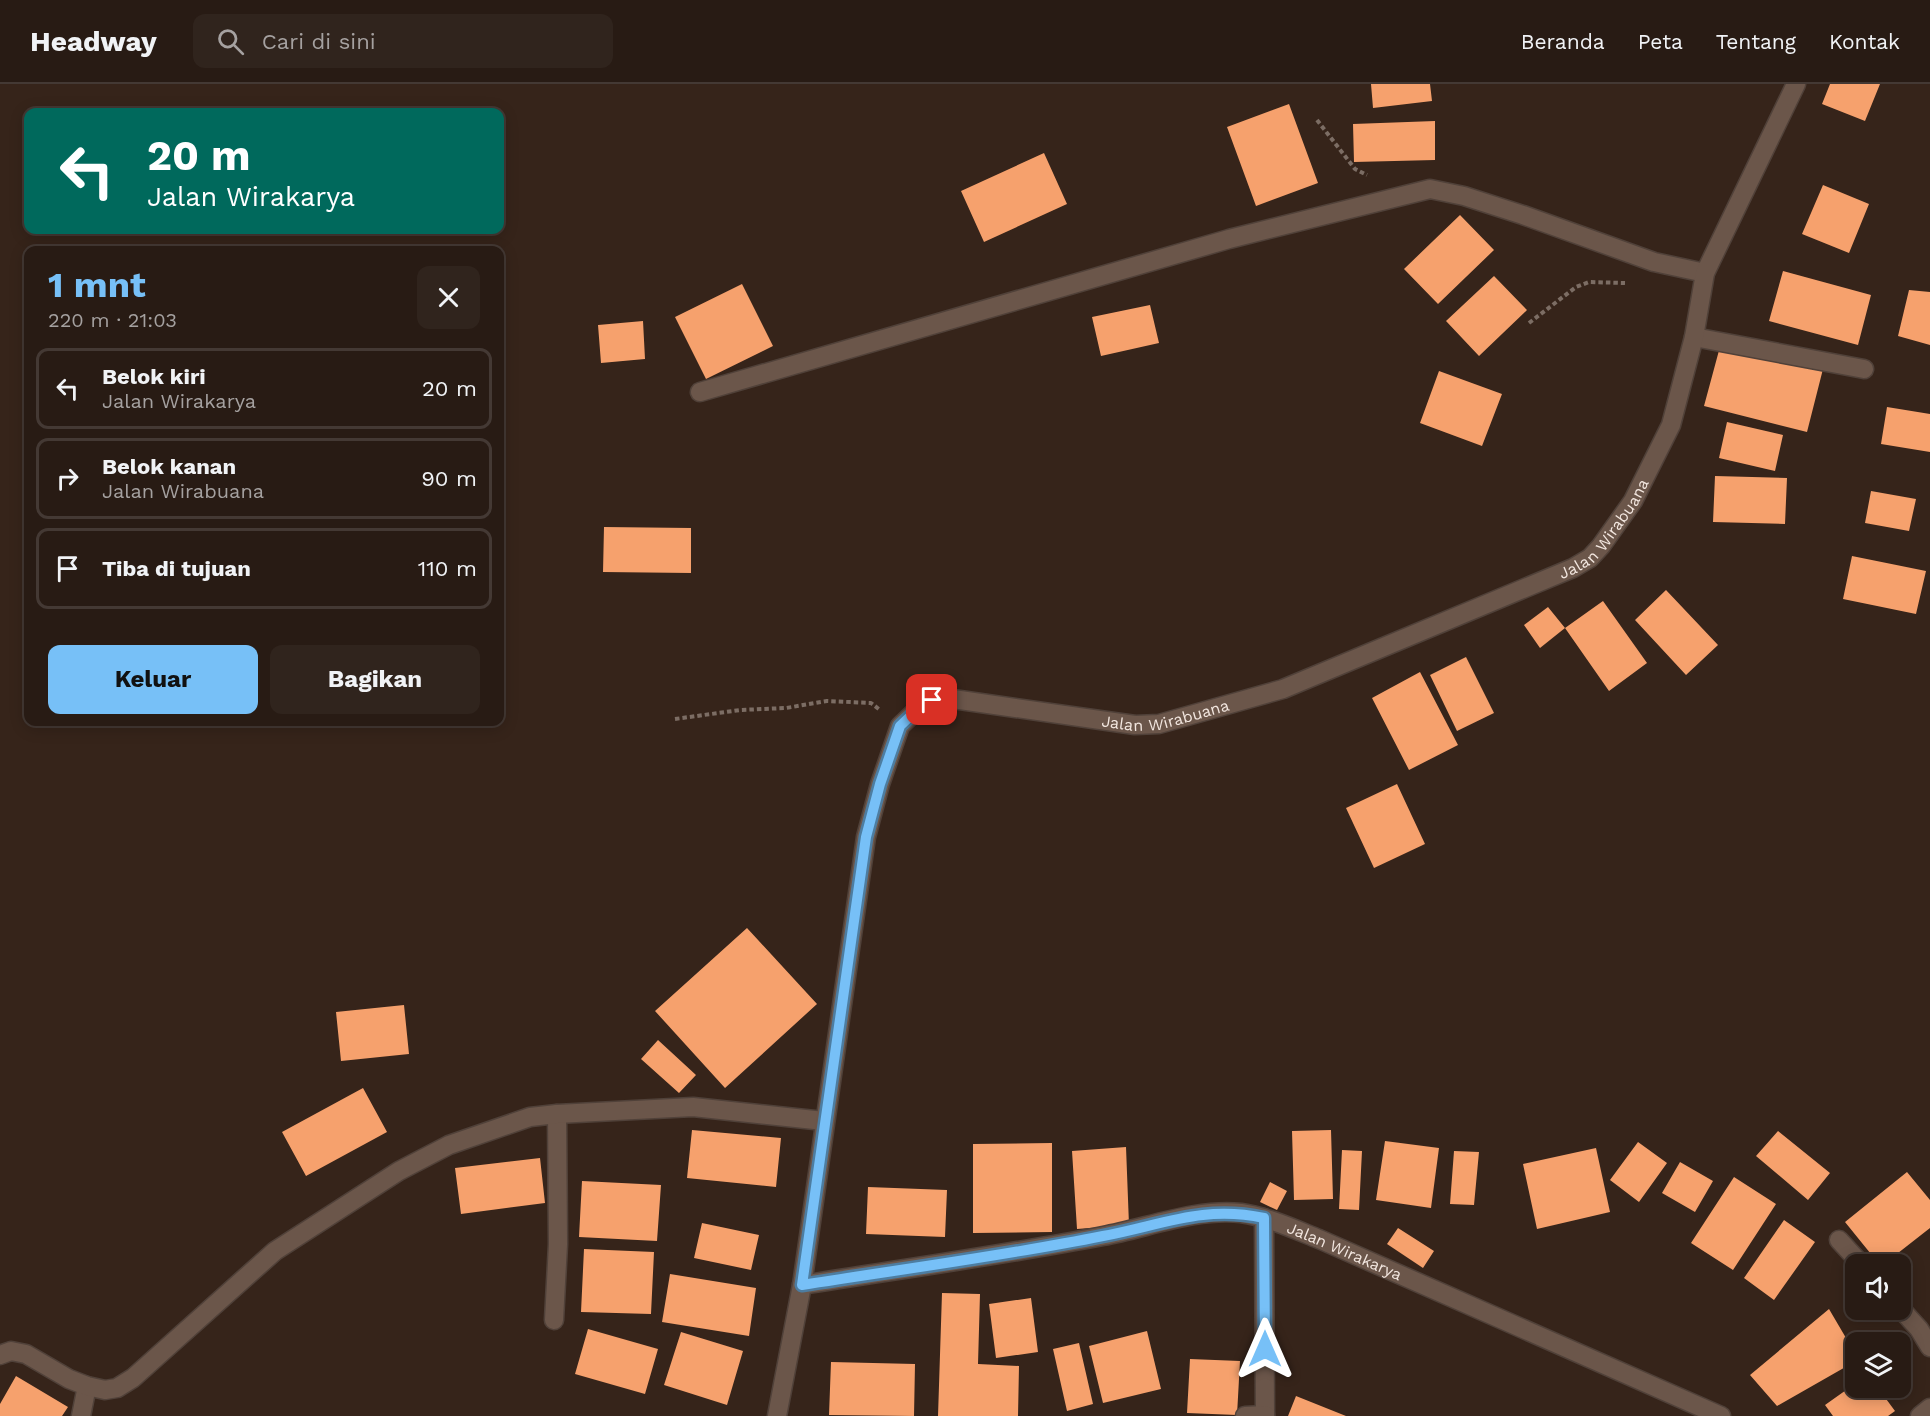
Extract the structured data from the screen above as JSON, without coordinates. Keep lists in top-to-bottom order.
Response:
{
  "streets": {
    "street": ["Jalan Wirabuana", "Jalan Wirakarya"]
  },
  "crossings": [
    ["Jalan Wirabuana", "Jalan Wirakarya"]
  ],
  "page": {
    "header": "Headway",
    "search": "Cari di sini",
    "nav": [
      "Beranda",
      "Peta",
      "Tentang",
      "Kontak"
    ],
    "turn": ["20 m", "Jalan Wirakarya"],
    "heading": ["1 mnt", "220 m · 21:03"],
    "list": [
      {
        "name": "Belok kiri",
        "note": "Jalan Wirakarya",
        "value": "20 m"
      },
      {
        "name": "Belok kanan",
        "note": "Jalan Wirabuana",
        "value": "90 m"
      },
      {
        "name": "Tiba di tujuan",
        "value": "110 m"
      }
    ],
    "buttons": ["Keluar", "Bagikan"]
  }
}
